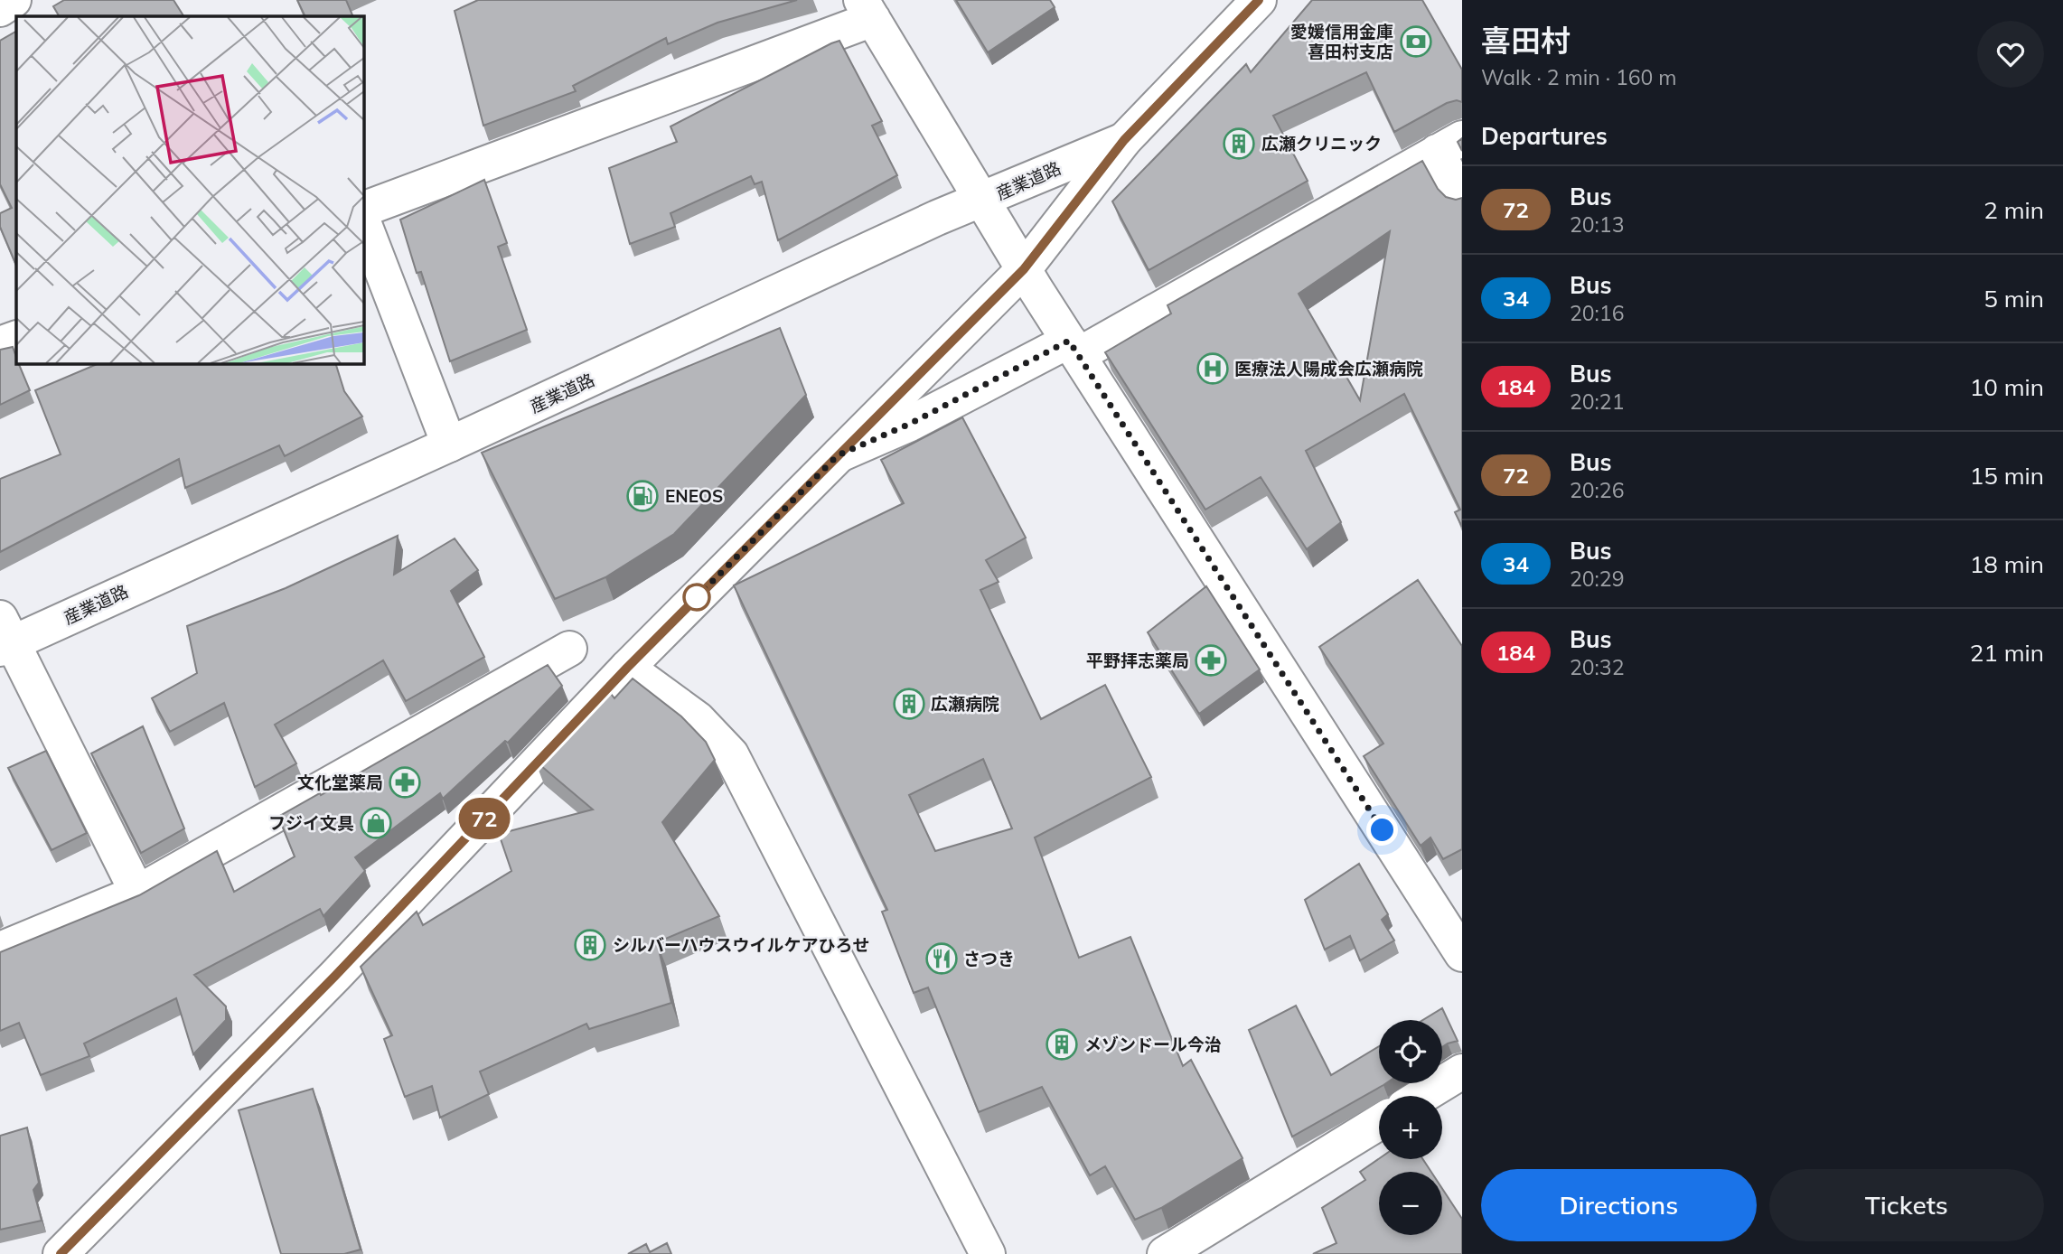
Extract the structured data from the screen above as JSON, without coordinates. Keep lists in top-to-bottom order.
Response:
{
  "streets": {
    "street": ["産業道路"]
  },
  "places": {
    "bank": ["愛媛信用金庫 喜田村支店"],
    "building": [
      "広瀬クリニック",
      "広瀬病院",
      "シルバーハウスウイルケアひろせ",
      "メゾンドール今治"
    ],
    "hospital": ["医療法人陽成会広瀬病院"],
    "fuel station": ["ENEOS"],
    "pharmacy": ["平野拝志薬局", "文化堂薬局"],
    "shop": ["フジイ文具"],
    "restaurant": ["さつき"]
  },
  "lines": ["bus line 72"],
  "page": {
    "on_map": "72",
    "heading": [
      ["喜田村", "Walk · 2 min · 160 m"],
      "Departures"
    ],
    "list": [
      {
        "mark": "72",
        "name": "Bus",
        "note": "20:13",
        "value": "2 min"
      },
      {
        "mark": "34",
        "name": "Bus",
        "note": "20:16",
        "value": "5 min"
      },
      {
        "mark": "184",
        "name": "Bus",
        "note": "20:21",
        "value": "10 min"
      },
      {
        "mark": "72",
        "name": "Bus",
        "note": "20:26",
        "value": "15 min"
      },
      {
        "mark": "34",
        "name": "Bus",
        "note": "20:29",
        "value": "18 min"
      },
      {
        "mark": "184",
        "name": "Bus",
        "note": "20:32",
        "value": "21 min"
      }
    ],
    "map_buttons": ["+", "−"],
    "buttons": ["Directions", "Tickets"]
  }
}
